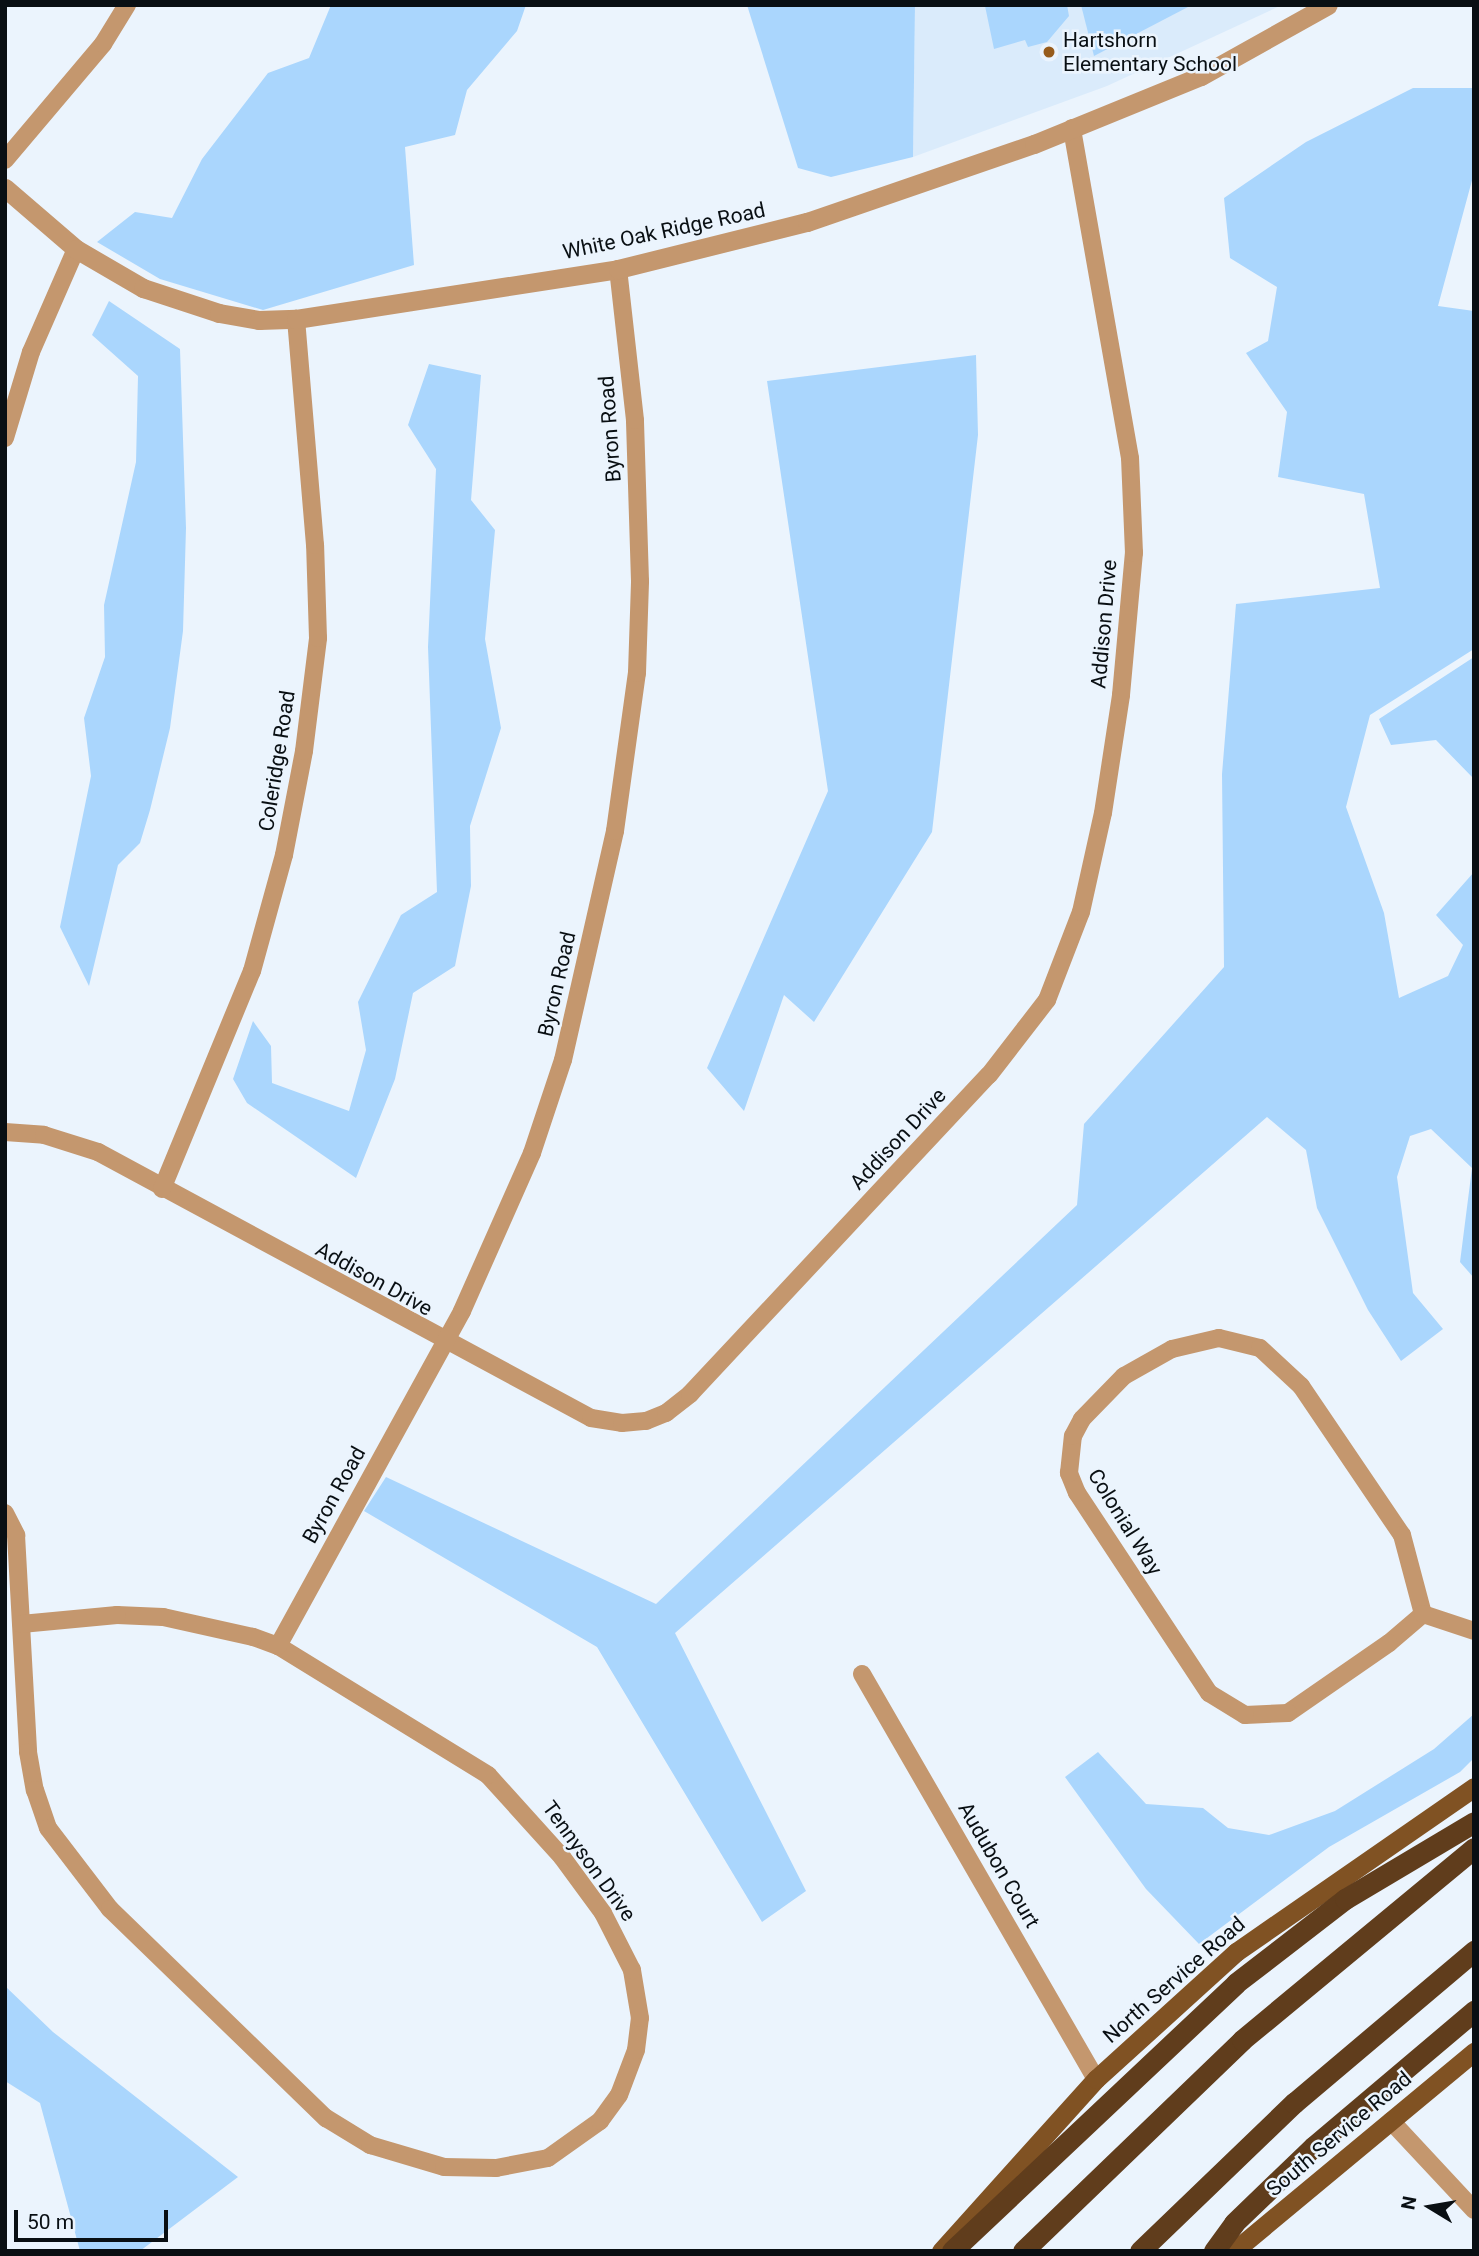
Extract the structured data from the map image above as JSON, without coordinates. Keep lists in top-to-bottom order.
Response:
{
  "streets": {
    "main road": ["North Service Road", "South Service Road"],
    "street": [
      "White Oak Ridge Road",
      "Byron Road",
      "Addison Drive",
      "Coleridge Road",
      "Colonial Way",
      "Tennyson Drive",
      "Audubon Court"
    ]
  },
  "crossings": [
    ["White Oak Ridge Road", "Byron Road"],
    ["White Oak Ridge Road", "Addison Drive"],
    ["White Oak Ridge Road", "Coleridge Road"],
    ["Byron Road", "Addison Drive"],
    ["Byron Road", "Tennyson Drive"],
    ["Addison Drive", "Coleridge Road"],
    ["Audubon Court", "North Service Road"]
  ],
  "places": ["Hartshorn Elementary School"],
  "scale_bar": "50 m",
  "north": "left"
}
